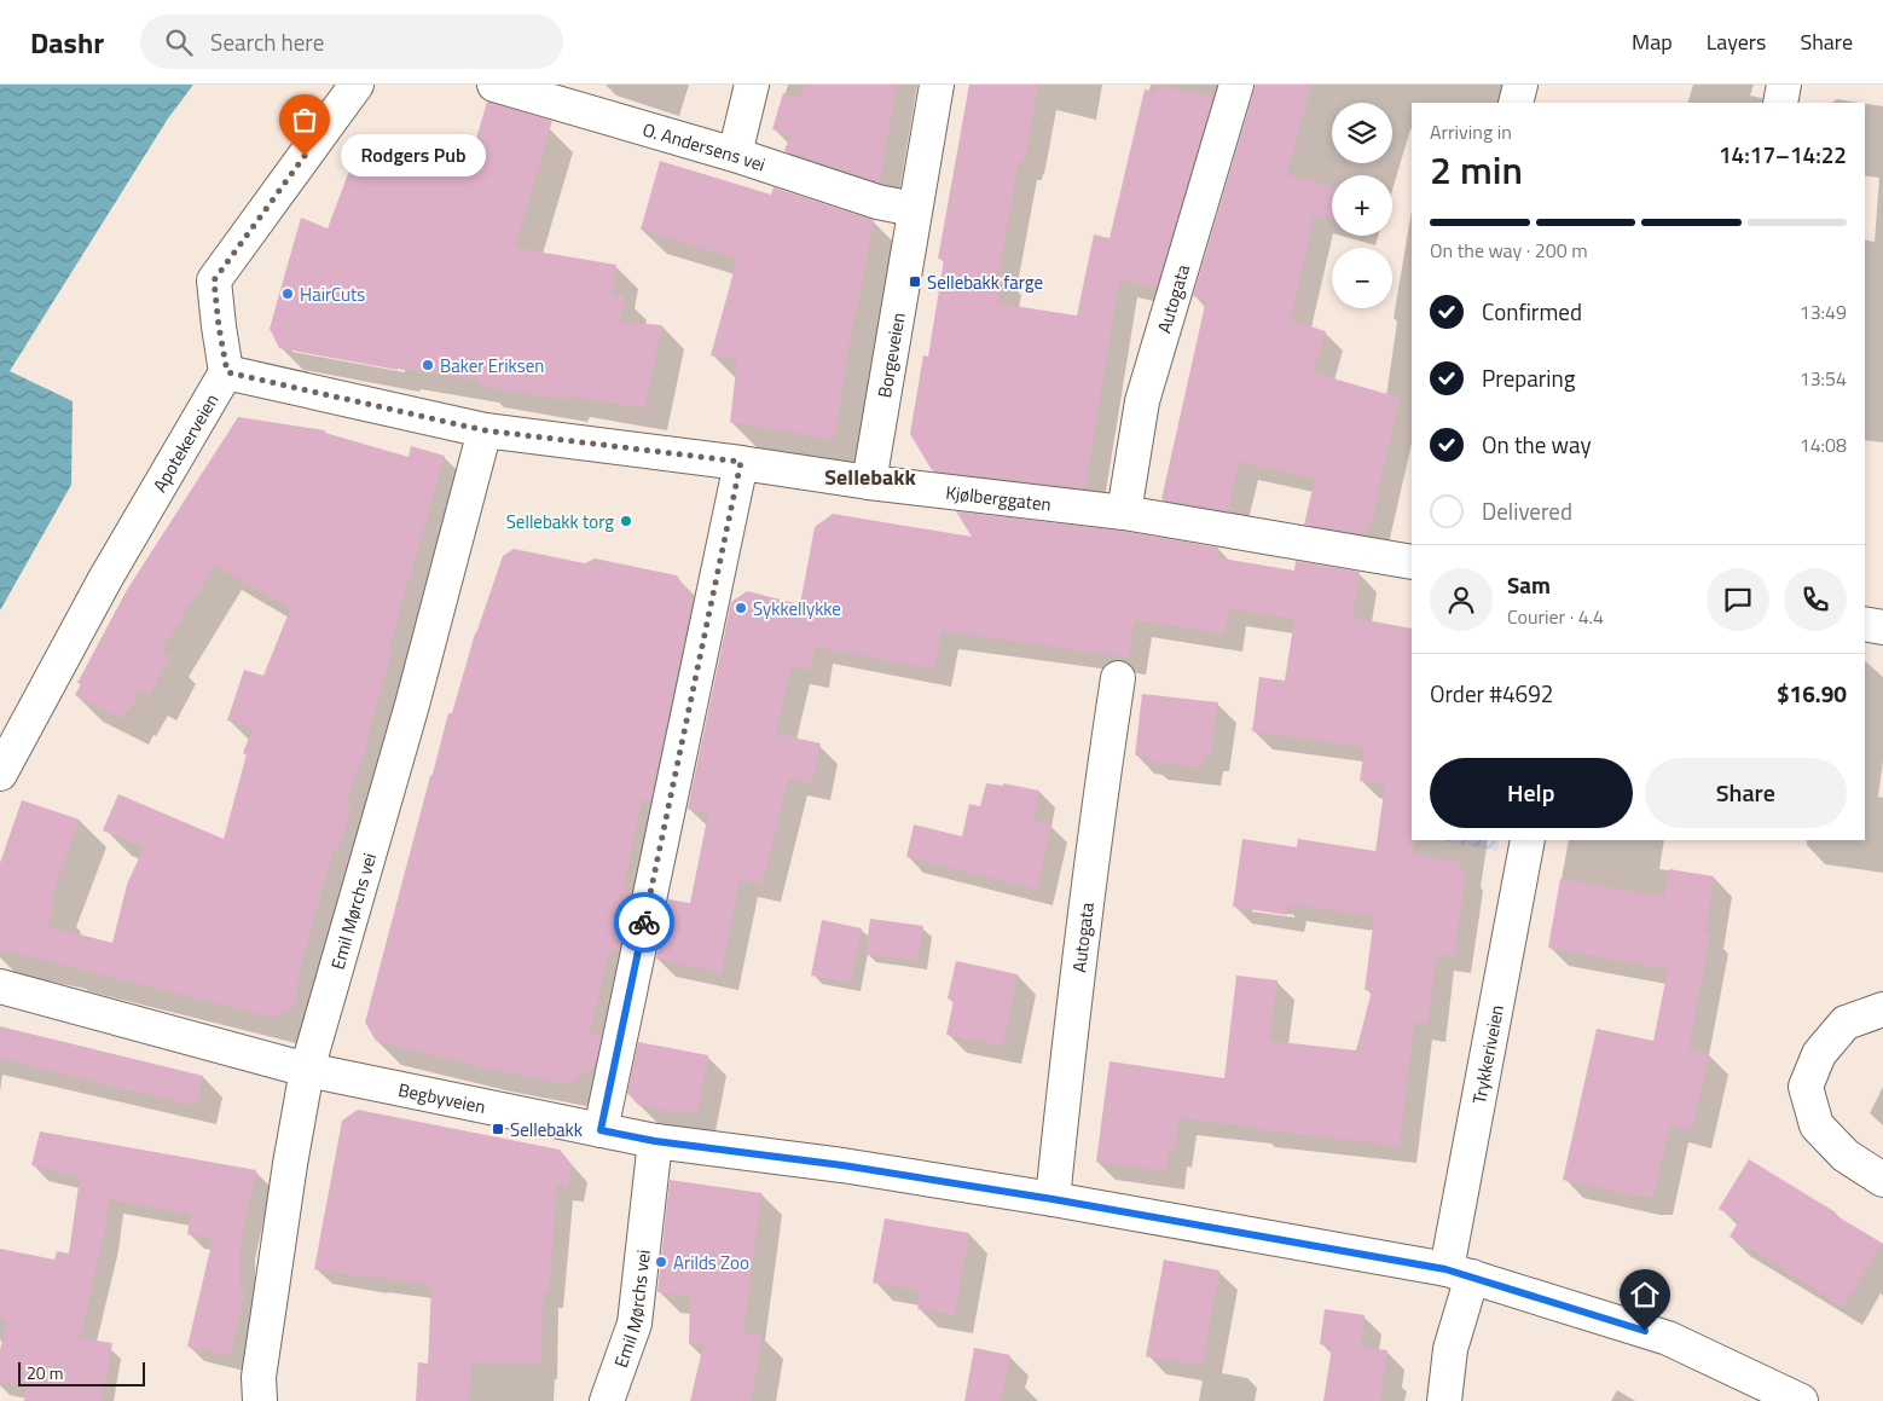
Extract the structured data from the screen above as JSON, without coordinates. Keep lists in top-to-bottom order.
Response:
{
  "streets": {
    "street": [
      "O. Andersens vei",
      "Autogata",
      "Borgeveien",
      "Apotekerveien",
      "Kjølberggaten",
      "Emil Mørchs vei",
      "Trykkeriveien",
      "Begbyveien"
    ]
  },
  "crossings": [
    ["O. Andersens vei", "Borgeveien"],
    ["Autogata", "Kjølberggaten"],
    ["Autogata", "Begbyveien"],
    ["Borgeveien", "Kjølberggaten"],
    ["Apotekerveien", "Kjølberggaten"],
    ["Kjølberggaten", "Emil Mørchs vei"],
    ["Emil Mørchs vei", "Begbyveien"],
    ["Trykkeriveien", "Begbyveien"]
  ],
  "districts": ["Sellebakk"],
  "places": {
    "other": [
      "Rodgers Pub",
      "HairCuts",
      "Baker Eriksen",
      "Sellebakk torg",
      "Sykkellykke",
      "Arilds Zoo"
    ],
    "transit": ["Sellebakk farge", "Sellebakk"]
  },
  "scale_bar": "20 m",
  "page": {
    "header": "Dashr",
    "search": "Search here",
    "nav": ["Map", "Layers", "Share"],
    "map_buttons": ["+", "−"],
    "heading": ["2 min", "Arriving in", "14:17–14:22"],
    "panel": [
      "Sam",
      "Courier · 4.4",
      "Order #4692",
      "$16.90"
    ],
    "bubble": "Rodgers Pub",
    "bar": "On the way · 200 m",
    "list": [
      ["Confirmed", "13:49"],
      ["Preparing", "13:54"],
      ["On the way", "14:08"],
      "Delivered"
    ],
    "buttons": ["Help", "Share"],
    "scale": "20 m"
  }
}
